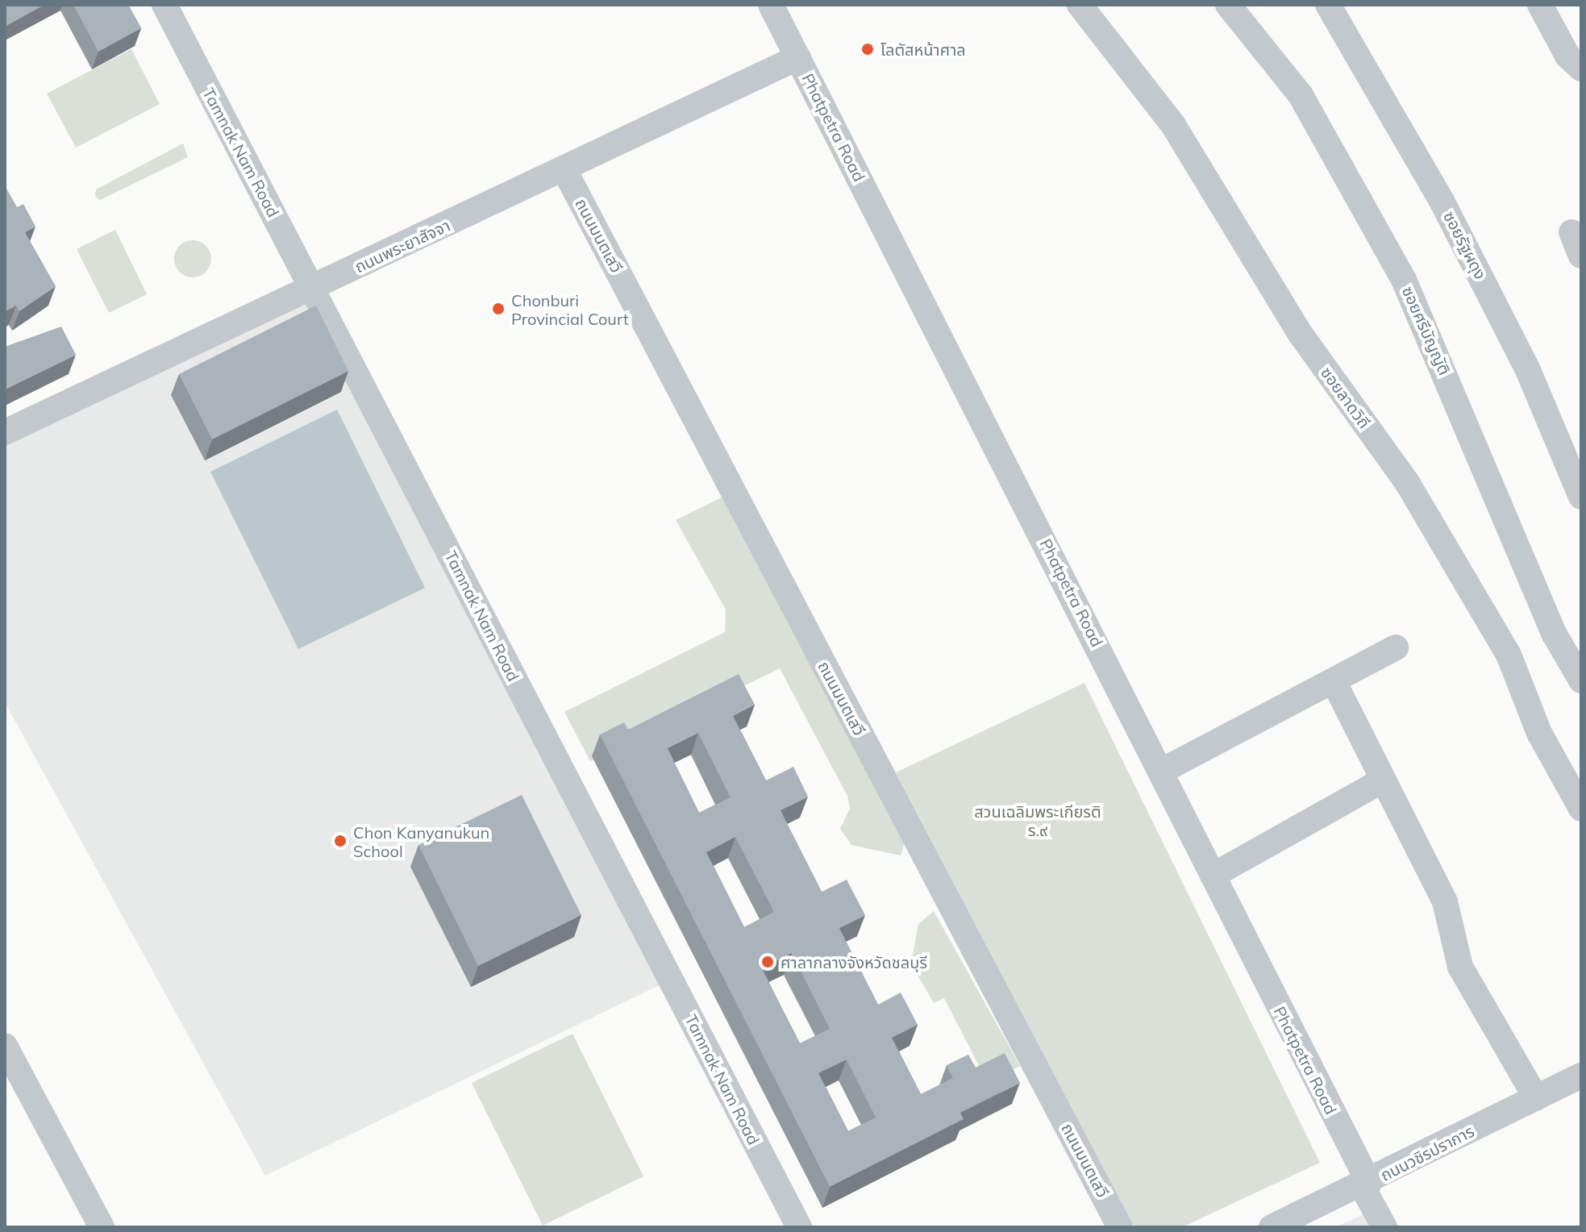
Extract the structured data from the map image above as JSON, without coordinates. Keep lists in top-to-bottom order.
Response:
{
  "streets": {
    "street": [
      "Phatpetra Road",
      "Tamnak Nam Road",
      "ถนนมนตเสวี",
      "ซอยรัฐผดุง",
      "ถนนพระยาสัจจา",
      "ซอยศรีบัญญัติ",
      "ซอยลาดวิถี",
      "ถนนวชิรปราการ"
    ]
  },
  "crossings": [
    ["Phatpetra Road", "ถนนพระยาสัจจา"],
    ["Phatpetra Road", "ถนนวชิรปราการ"],
    ["Tamnak Nam Road", "ถนนพระยาสัจจา"],
    ["ถนนมนตเสวี", "ถนนพระยาสัจจา"]
  ],
  "parks": ["สวนเฉลิมพระเกียรติ ร.๙"],
  "places": [
    "โลตัสหน้าศาล",
    "Chonburi Provincial Court",
    "Chon Kanyanukun School",
    "ศาลากลางจังหวัดชลบุรี"
  ]
}
